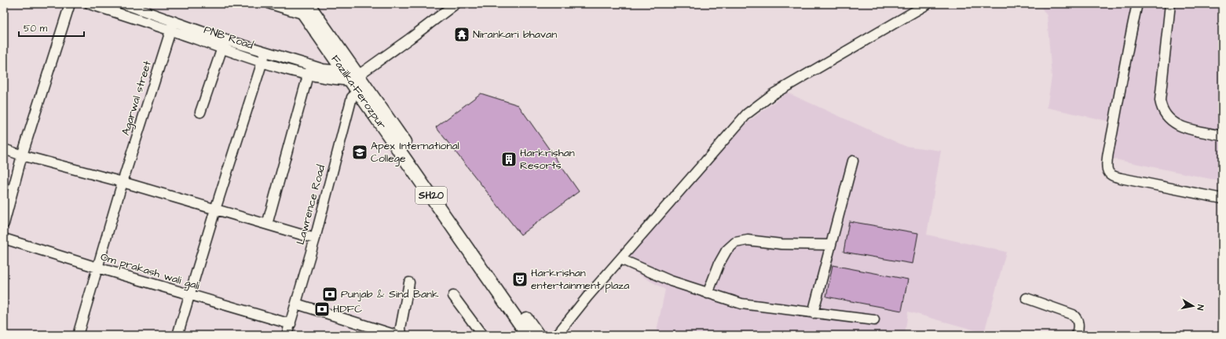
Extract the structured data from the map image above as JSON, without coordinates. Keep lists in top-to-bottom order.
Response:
{
  "streets": {
    "main road": ["Fazilka-Ferozpur", "SH20"],
    "street": [
      "PNB Road",
      "Agarwal street",
      "Lawrence Road",
      "Om prakash wali gali"
    ]
  },
  "crossings": [
    ["PNB Road", "Fazilka-Ferozpur"],
    ["PNB Road", "Agarwal street"],
    ["PNB Road", "Lawrence Road"],
    ["Fazilka-Ferozpur", "Lawrence Road"],
    ["Agarwal street", "Om prakash wali gali"],
    ["Lawrence Road", "Om prakash wali gali"]
  ],
  "places": {
    "temple": ["Nirankari bhavan"],
    "school or university": ["Apex International College"],
    "building": ["Harkrishan Resorts"],
    "theatre": ["Harkrishan entertainment plaza"],
    "bank": ["Punjab & Sind Bank", "HDFC"]
  },
  "scale_bar": "50 m",
  "north": "right"
}
